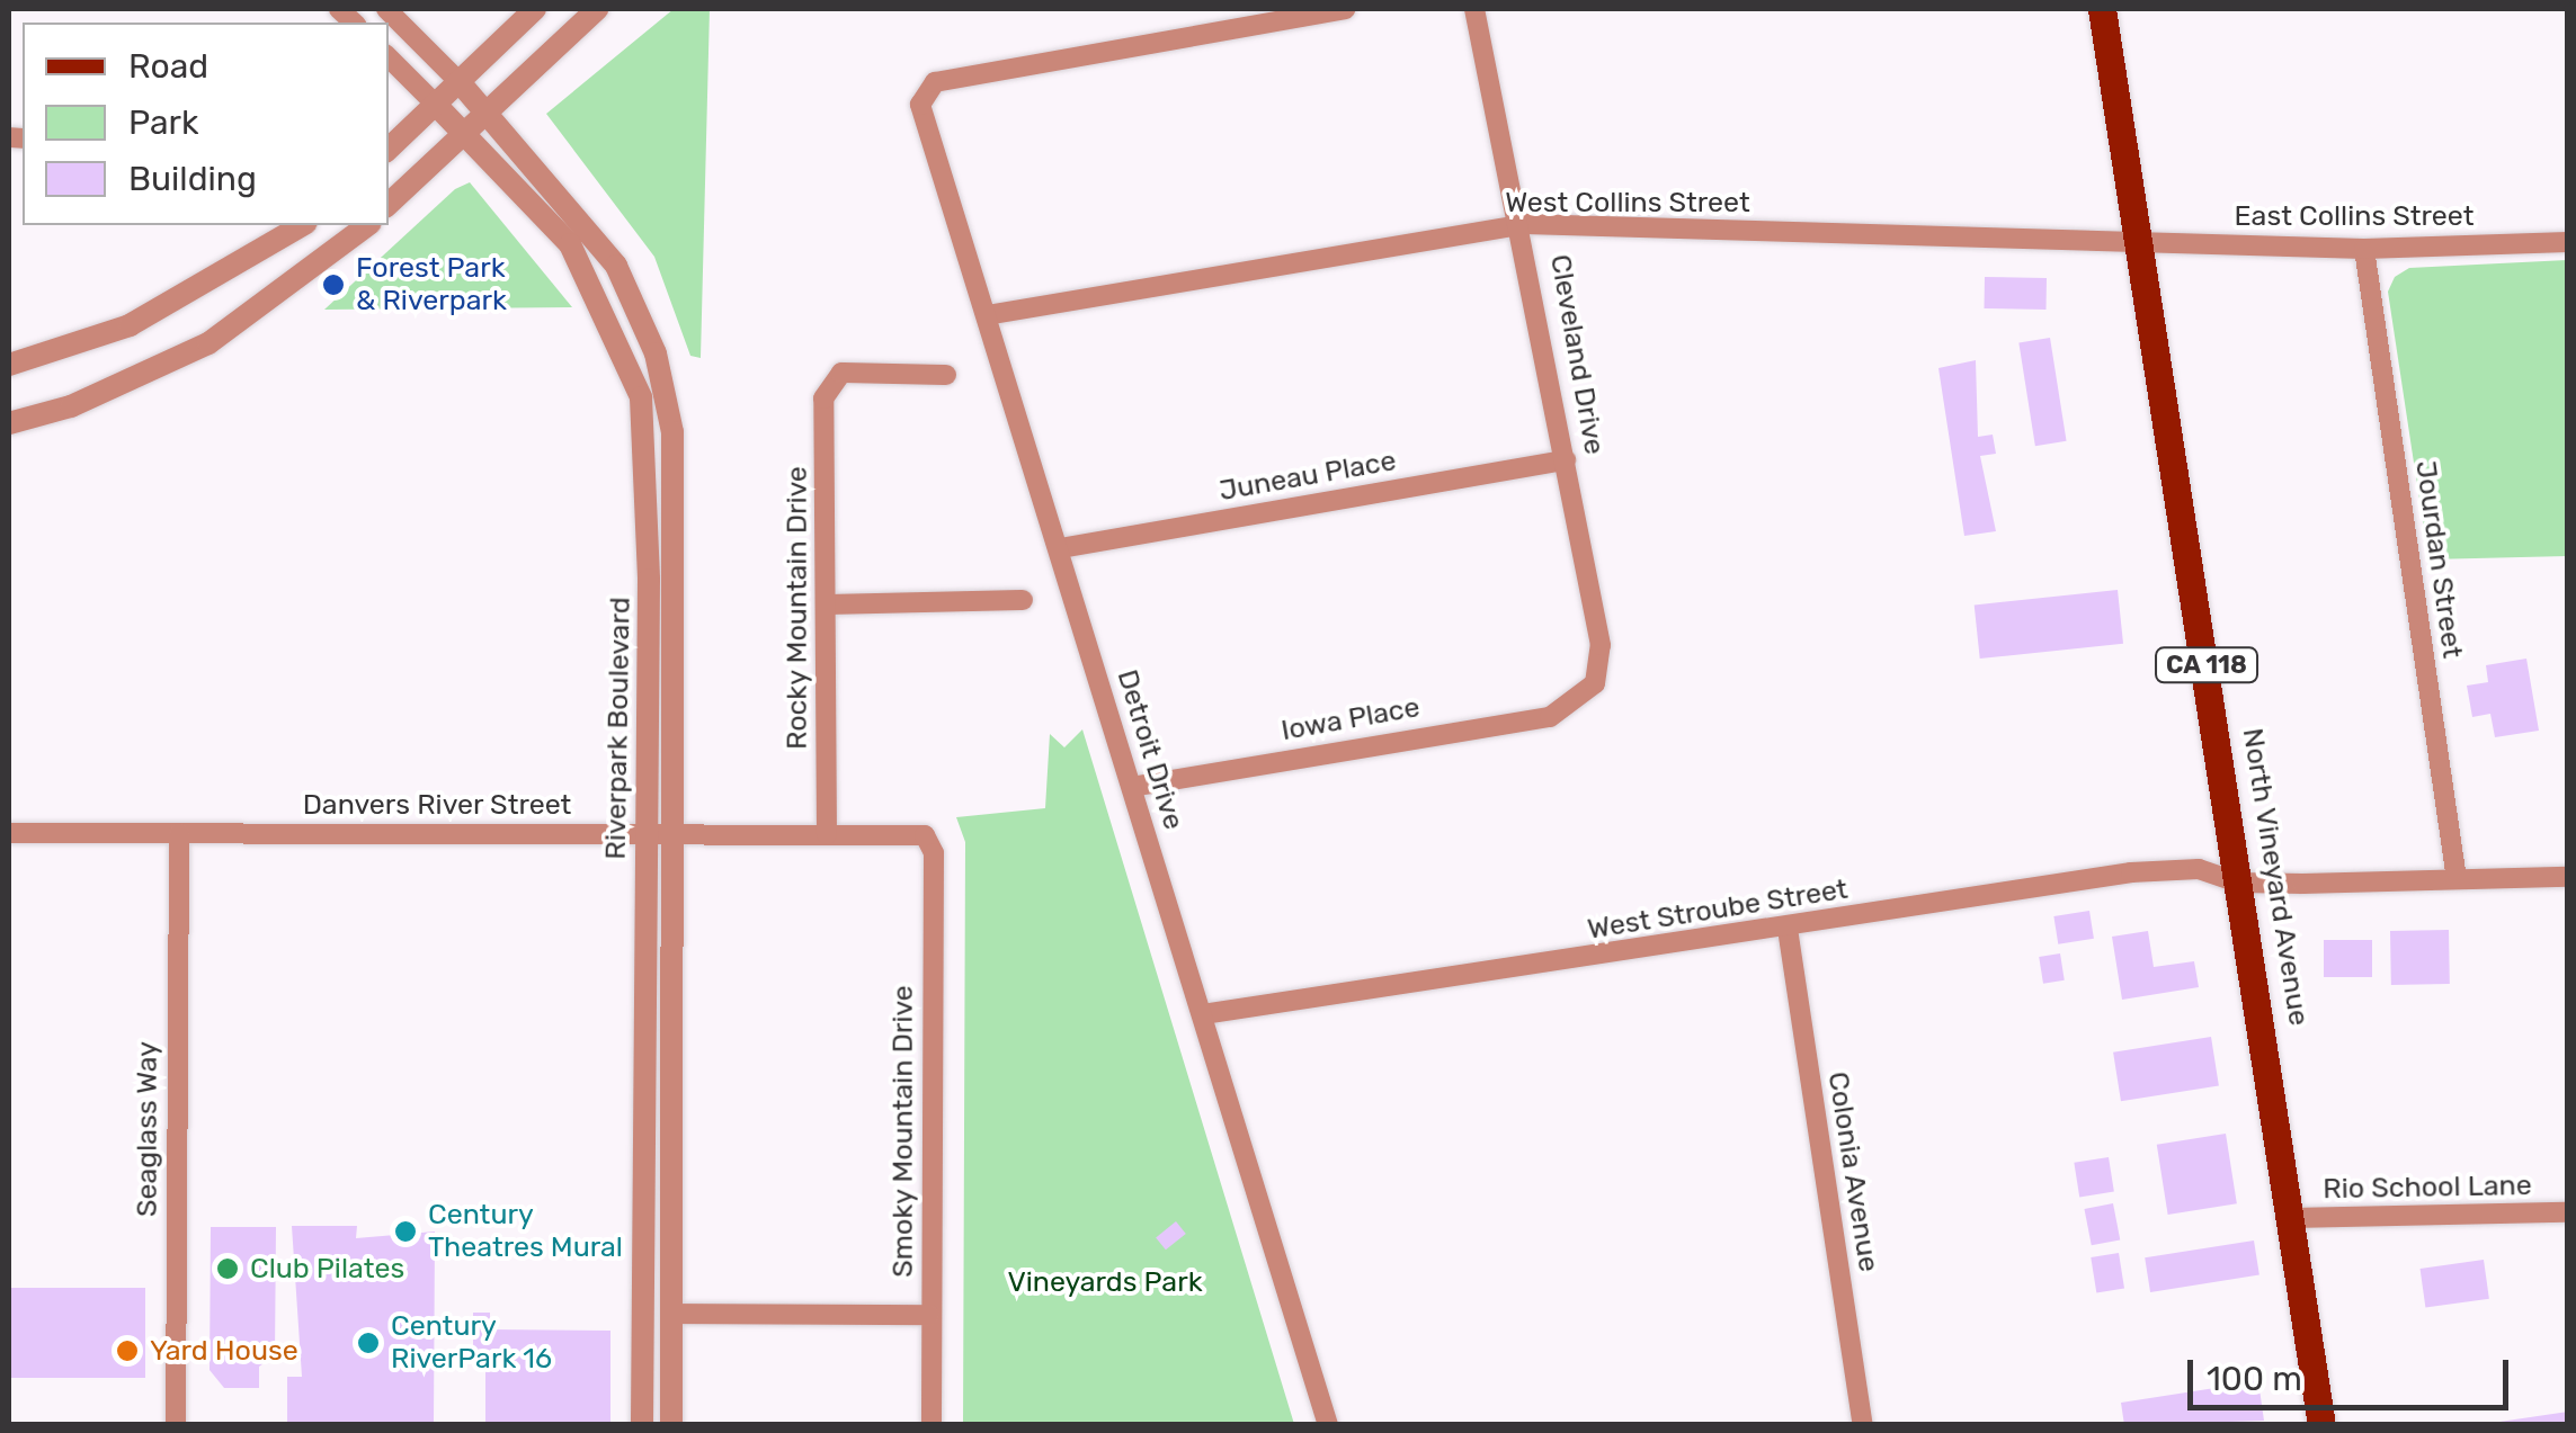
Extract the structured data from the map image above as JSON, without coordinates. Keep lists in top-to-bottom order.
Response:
{
  "streets": {
    "main road": ["CA 118", "North Vineyard Avenue"],
    "street": [
      "West Collins Street",
      "East Collins Street",
      "Cleveland Drive",
      "Juneau Place",
      "Jourdan Street",
      "Rocky Mountain Drive",
      "Iowa Place",
      "Riverpark Boulevard",
      "Detroit Drive",
      "Danvers River Street",
      "West Stroube Street",
      "Seaglass Way",
      "Smoky Mountain Drive",
      "Colonia Avenue",
      "Rio School Lane"
    ]
  },
  "crossings": [
    ["West Collins Street", "East Collins Street"],
    ["West Collins Street", "Cleveland Drive"],
    ["West Collins Street", "Detroit Drive"],
    ["West Collins Street", "North Vineyard Avenue"],
    ["East Collins Street", "Jourdan Street"],
    ["East Collins Street", "North Vineyard Avenue"],
    ["Cleveland Drive", "Juneau Place"],
    ["Cleveland Drive", "Iowa Place"],
    ["Juneau Place", "Detroit Drive"],
    ["Jourdan Street", "West Stroube Street"],
    ["Rocky Mountain Drive", "Danvers River Street"],
    ["Iowa Place", "Detroit Drive"],
    ["Riverpark Boulevard", "Danvers River Street"],
    ["Detroit Drive", "West Stroube Street"],
    ["Danvers River Street", "Seaglass Way"],
    ["Danvers River Street", "Smoky Mountain Drive"],
    ["North Vineyard Avenue", "West Stroube Street"],
    ["North Vineyard Avenue", "Rio School Lane"],
    ["West Stroube Street", "Colonia Avenue"]
  ],
  "parks": ["Vineyards Park"],
  "places": [
    "Forest Park & Riverpark",
    "Century Theatres Mural",
    "Club Pilates",
    "Century RiverPark 16",
    "Yard House"
  ],
  "legend": ["Road", "Park", "Building"],
  "scale_bar": "100 m"
}
